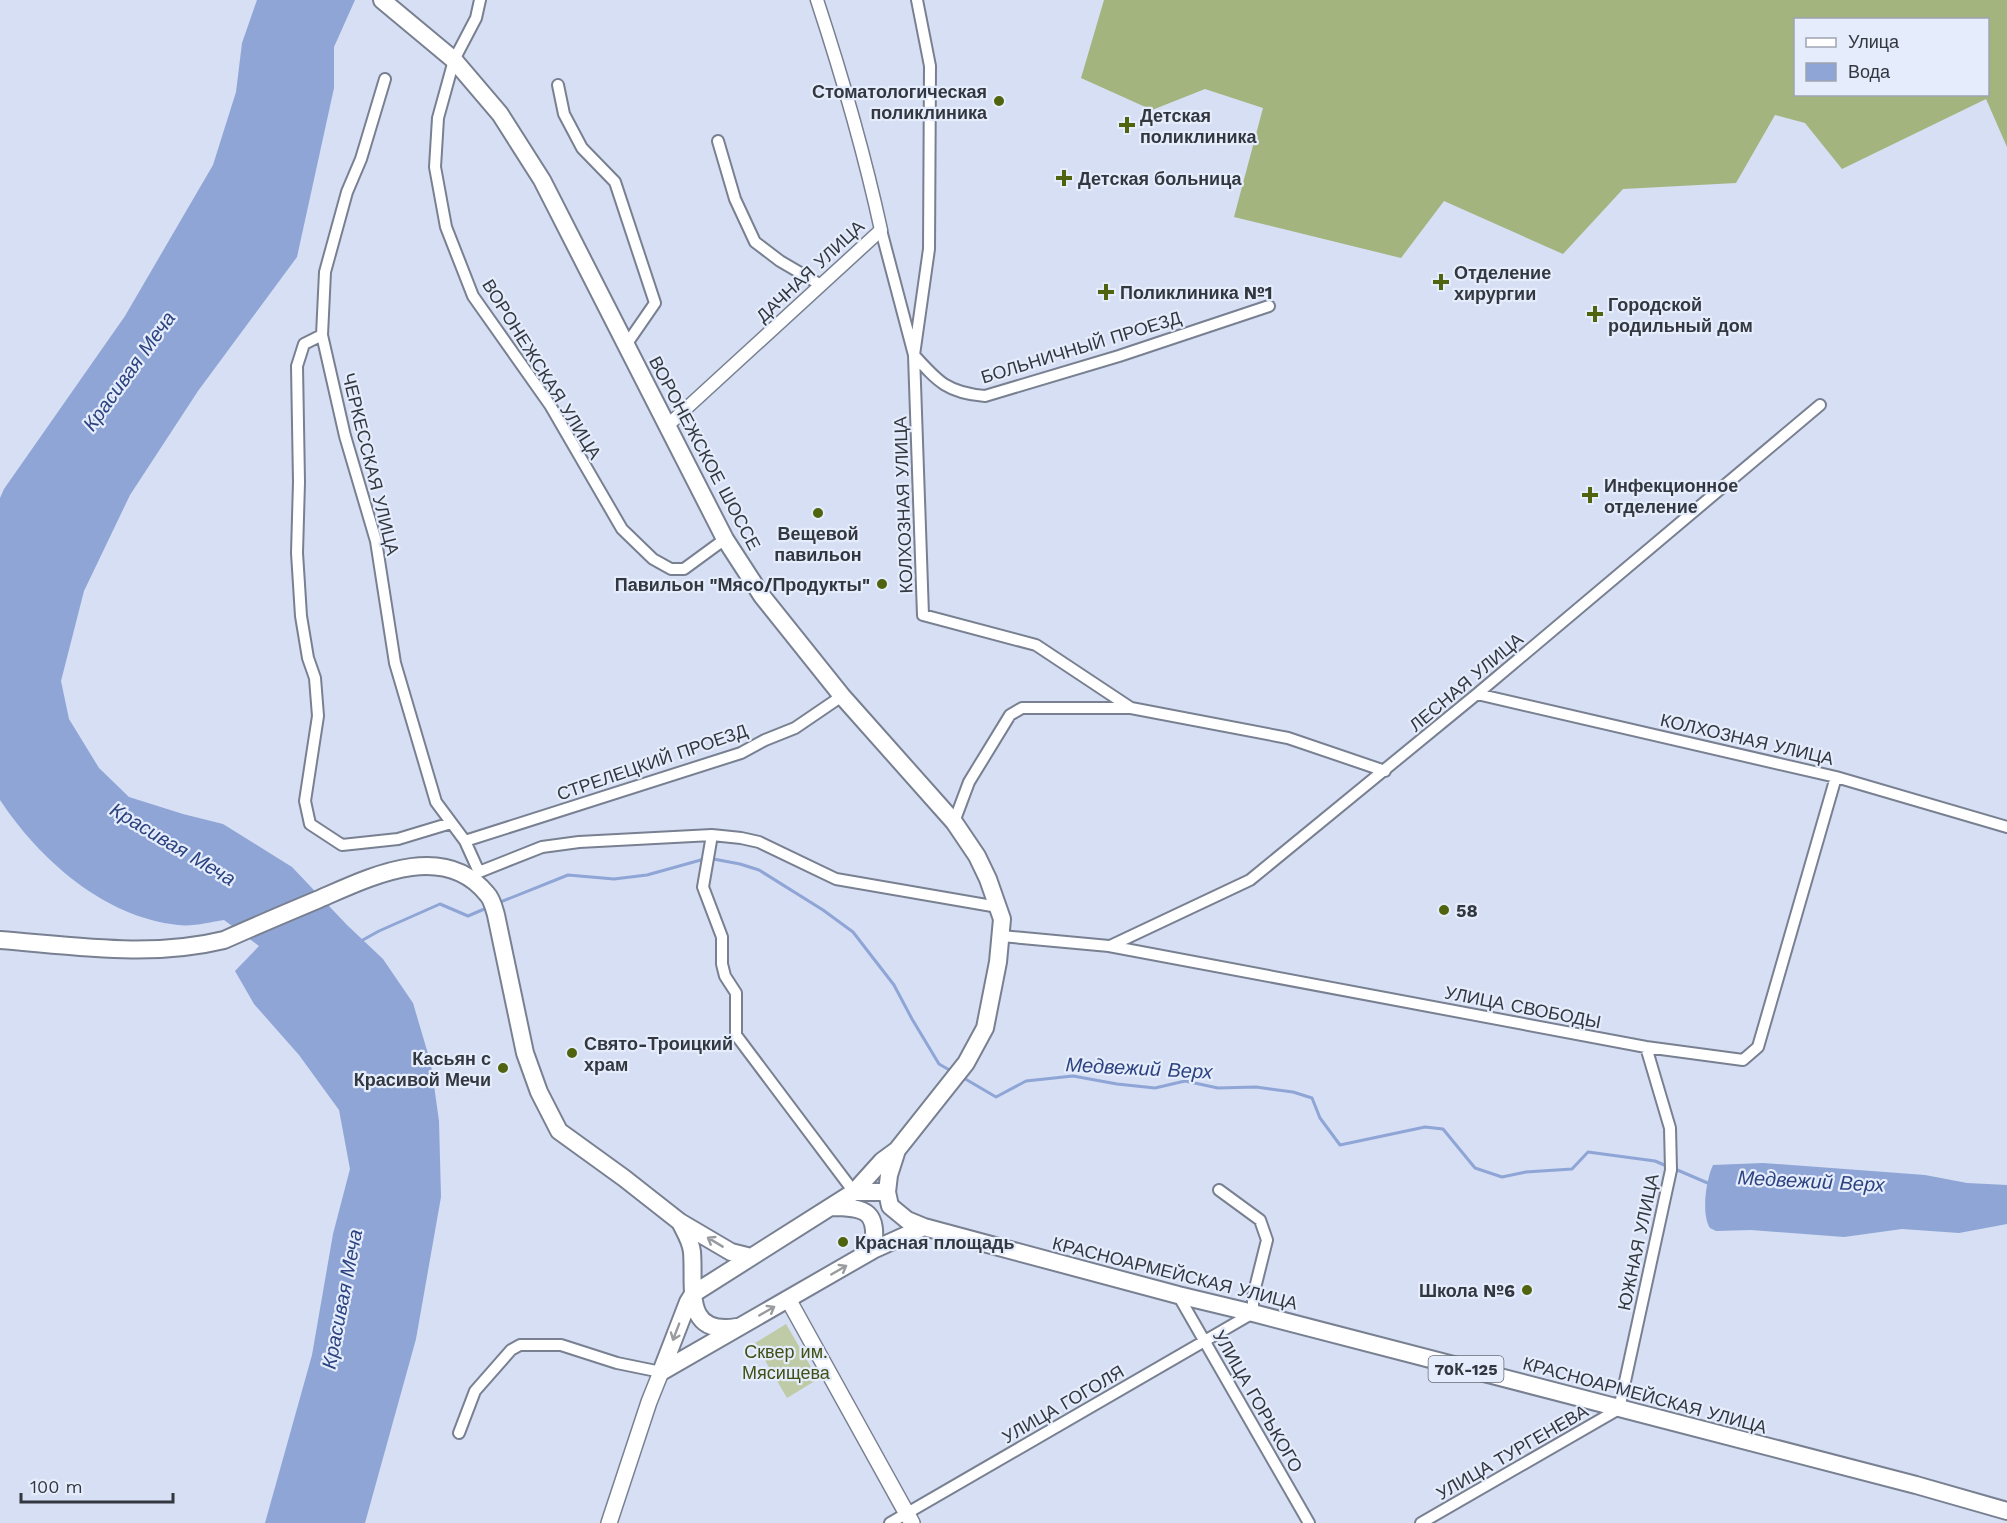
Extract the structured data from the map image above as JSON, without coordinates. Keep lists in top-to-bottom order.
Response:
{
  "streets": {
    "main road": ["ВОРОНЕЖСКОЕ ШОССЕ", "КРАСНОАРМЕЙСКАЯ УЛИЦА", "70К-125"],
    "street": [
      "ДАЧНАЯ УЛИЦА",
      "БОЛЬНИЧНЫЙ ПРОЕЗД",
      "ВОРОНЕЖСКАЯ УЛИЦА",
      "ЧЕРКЕССКАЯ УЛИЦА",
      "КОЛХОЗНАЯ УЛИЦА",
      "ЛЕСНАЯ УЛИЦА",
      "СТРЕЛЕЦКИЙ ПРОЕЗД",
      "УЛИЦА СВОБОДЫ",
      "ЮЖНАЯ УЛИЦА",
      "УЛИЦА ГОРЬКОГО",
      "УЛИЦА ГОГОЛЯ",
      "УЛИЦА ТУРГЕНЕВА"
    ]
  },
  "crossings": [
    ["ДАЧНАЯ УЛИЦА", "ВОРОНЕЖСКОЕ ШОССЕ"],
    ["ДАЧНАЯ УЛИЦА", "КОЛХОЗНАЯ УЛИЦА"],
    ["БОЛЬНИЧНЫЙ ПРОЕЗД", "КОЛХОЗНАЯ УЛИЦА"],
    ["ВОРОНЕЖСКАЯ УЛИЦА", "ВОРОНЕЖСКОЕ ШОССЕ"],
    ["ВОРОНЕЖСКОЕ ШОССЕ", "СТРЕЛЕЦКИЙ ПРОЕЗД"],
    ["ВОРОНЕЖСКОЕ ШОССЕ", "УЛИЦА СВОБОДЫ"],
    ["ЧЕРКЕССКАЯ УЛИЦА", "СТРЕЛЕЦКИЙ ПРОЕЗД"],
    ["КОЛХОЗНАЯ УЛИЦА", "ЛЕСНАЯ УЛИЦА"],
    ["КОЛХОЗНАЯ УЛИЦА", "УЛИЦА СВОБОДЫ"],
    ["ЛЕСНАЯ УЛИЦА", "УЛИЦА СВОБОДЫ"],
    ["УЛИЦА СВОБОДЫ", "ЮЖНАЯ УЛИЦА"],
    ["ЮЖНАЯ УЛИЦА", "КРАСНОАРМЕЙСКАЯ УЛИЦА"],
    ["ЮЖНАЯ УЛИЦА", "УЛИЦА ТУРГЕНЕВА"],
    ["КРАСНОАРМЕЙСКАЯ УЛИЦА", "УЛИЦА ГОРЬКОГО"],
    ["КРАСНОАРМЕЙСКАЯ УЛИЦА", "УЛИЦА ГОГОЛЯ"],
    ["КРАСНОАРМЕЙСКАЯ УЛИЦА", "УЛИЦА ТУРГЕНЕВА"],
    ["УЛИЦА ГОРЬКОГО", "УЛИЦА ГОГОЛЯ"]
  ],
  "water": ["Красивая Меча", "Медвежий Верх"],
  "parks": ["Сквер им. Мясищева"],
  "places": {
    "other": [
      "Стоматологическая поликлиника",
      "Вещевой павильон",
      "Павильон \"Мясо/Продукты\"",
      "58",
      "Свято-Троицкий храм",
      "Касьян с Красивой Мечи",
      "Красная площадь",
      "Школа №6"
    ],
    "health": [
      "Детская поликлиника",
      "Детская больница",
      "Отделение хирургии",
      "Поликлиника №1",
      "Городской родильный дом",
      "Инфекционное отделение"
    ]
  },
  "legend": ["Улица", "Вода"],
  "scale_bar": "100 m"
}
